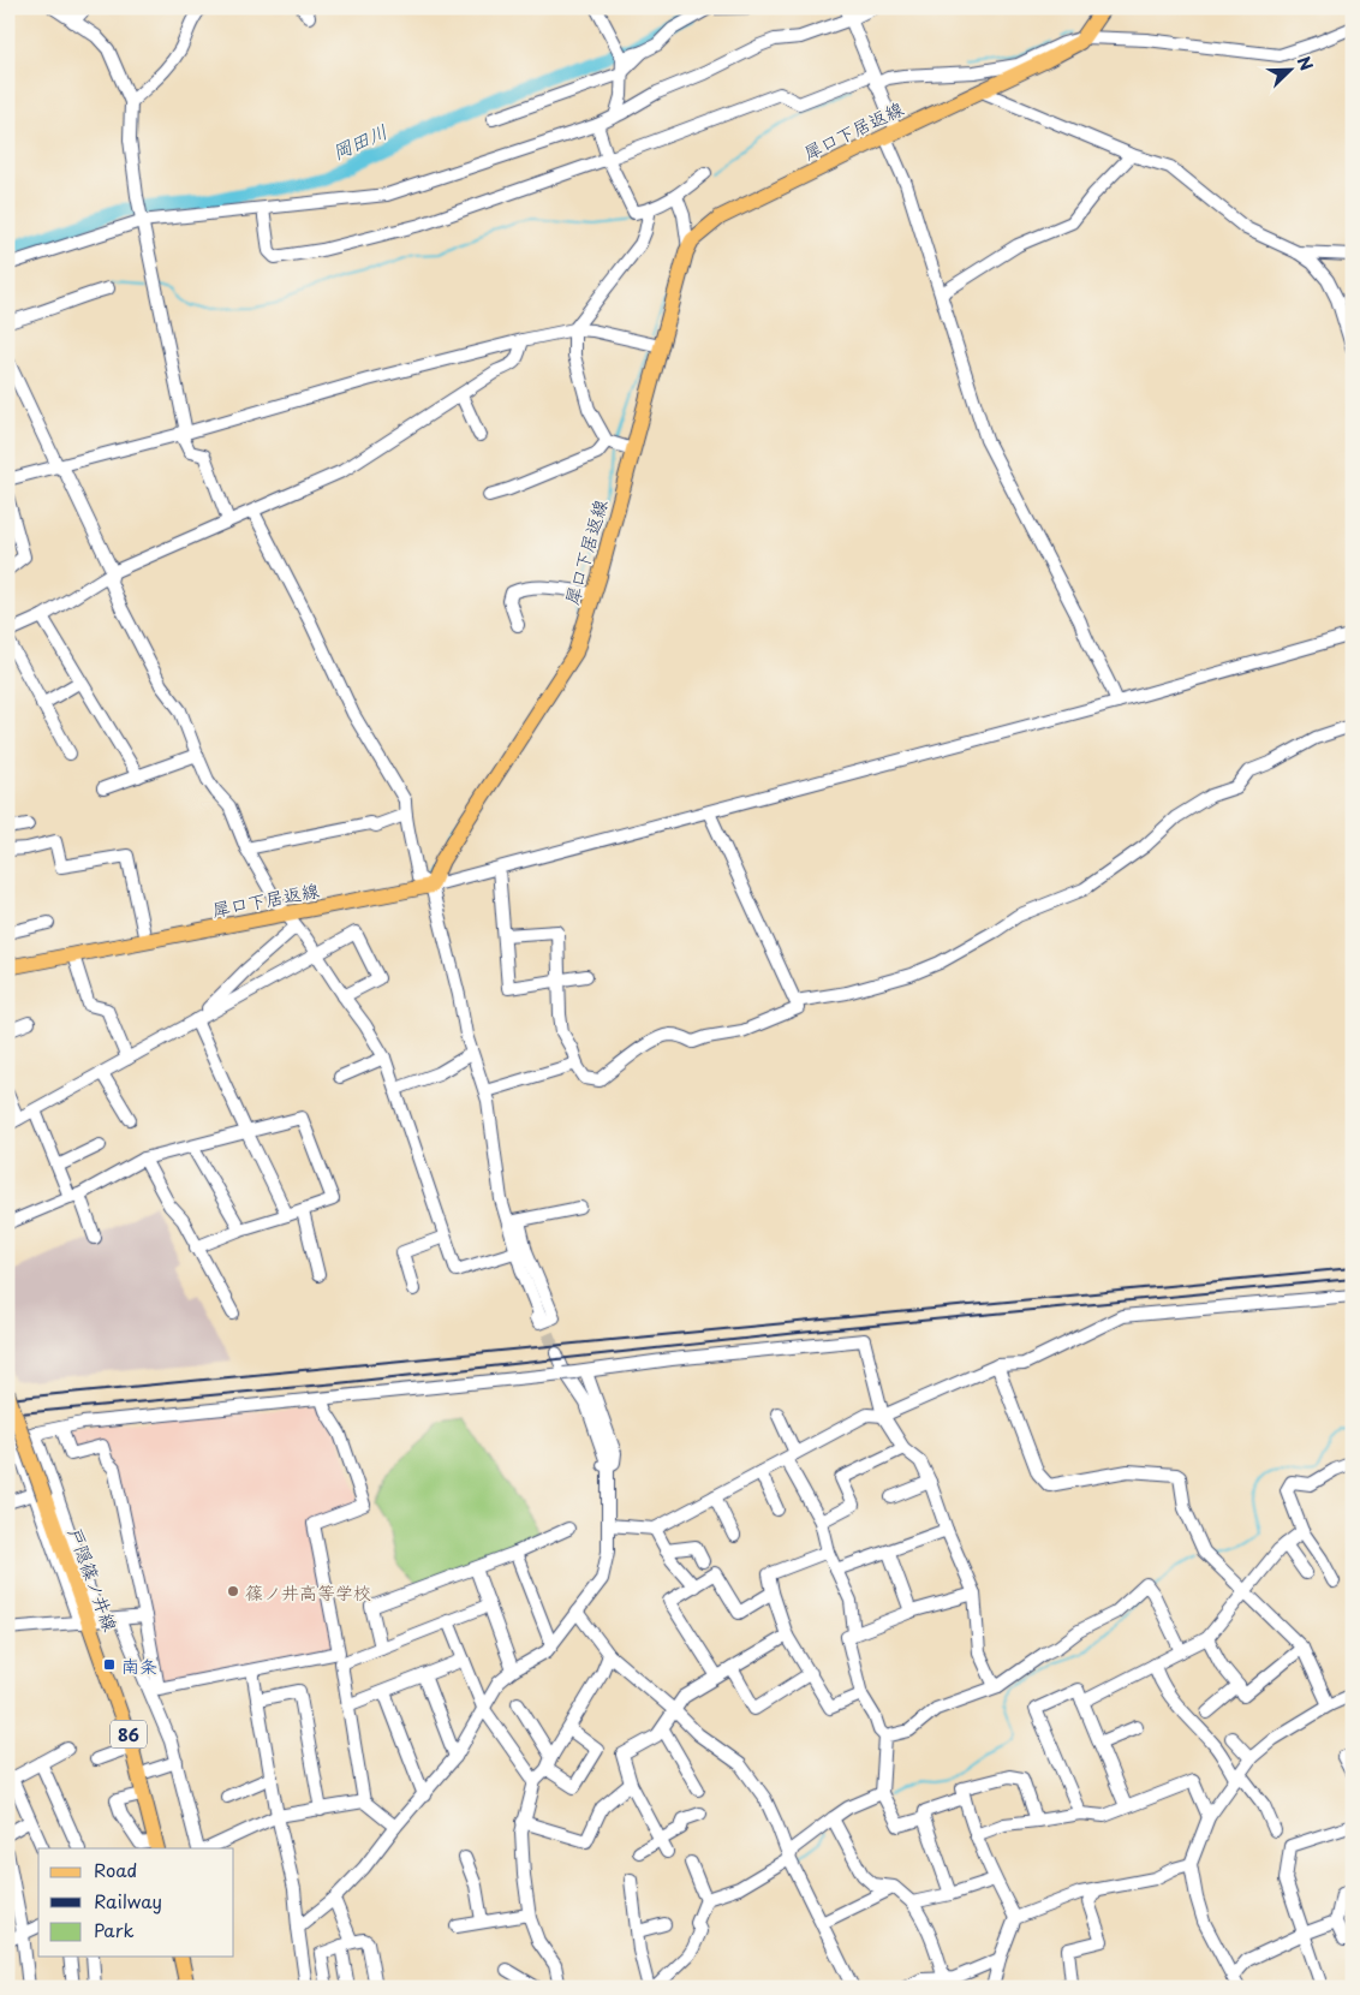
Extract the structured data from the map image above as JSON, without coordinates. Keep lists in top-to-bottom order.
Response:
{
  "streets": {
    "main road": ["犀口下居返線", "戸隠篠ノ井線", "86"]
  },
  "water": ["岡田川"],
  "places": {
    "other": ["篠ノ井高等学校"],
    "transit": ["南条"]
  },
  "legend": ["Road", "Railway", "Park"],
  "north": "top right"
}
